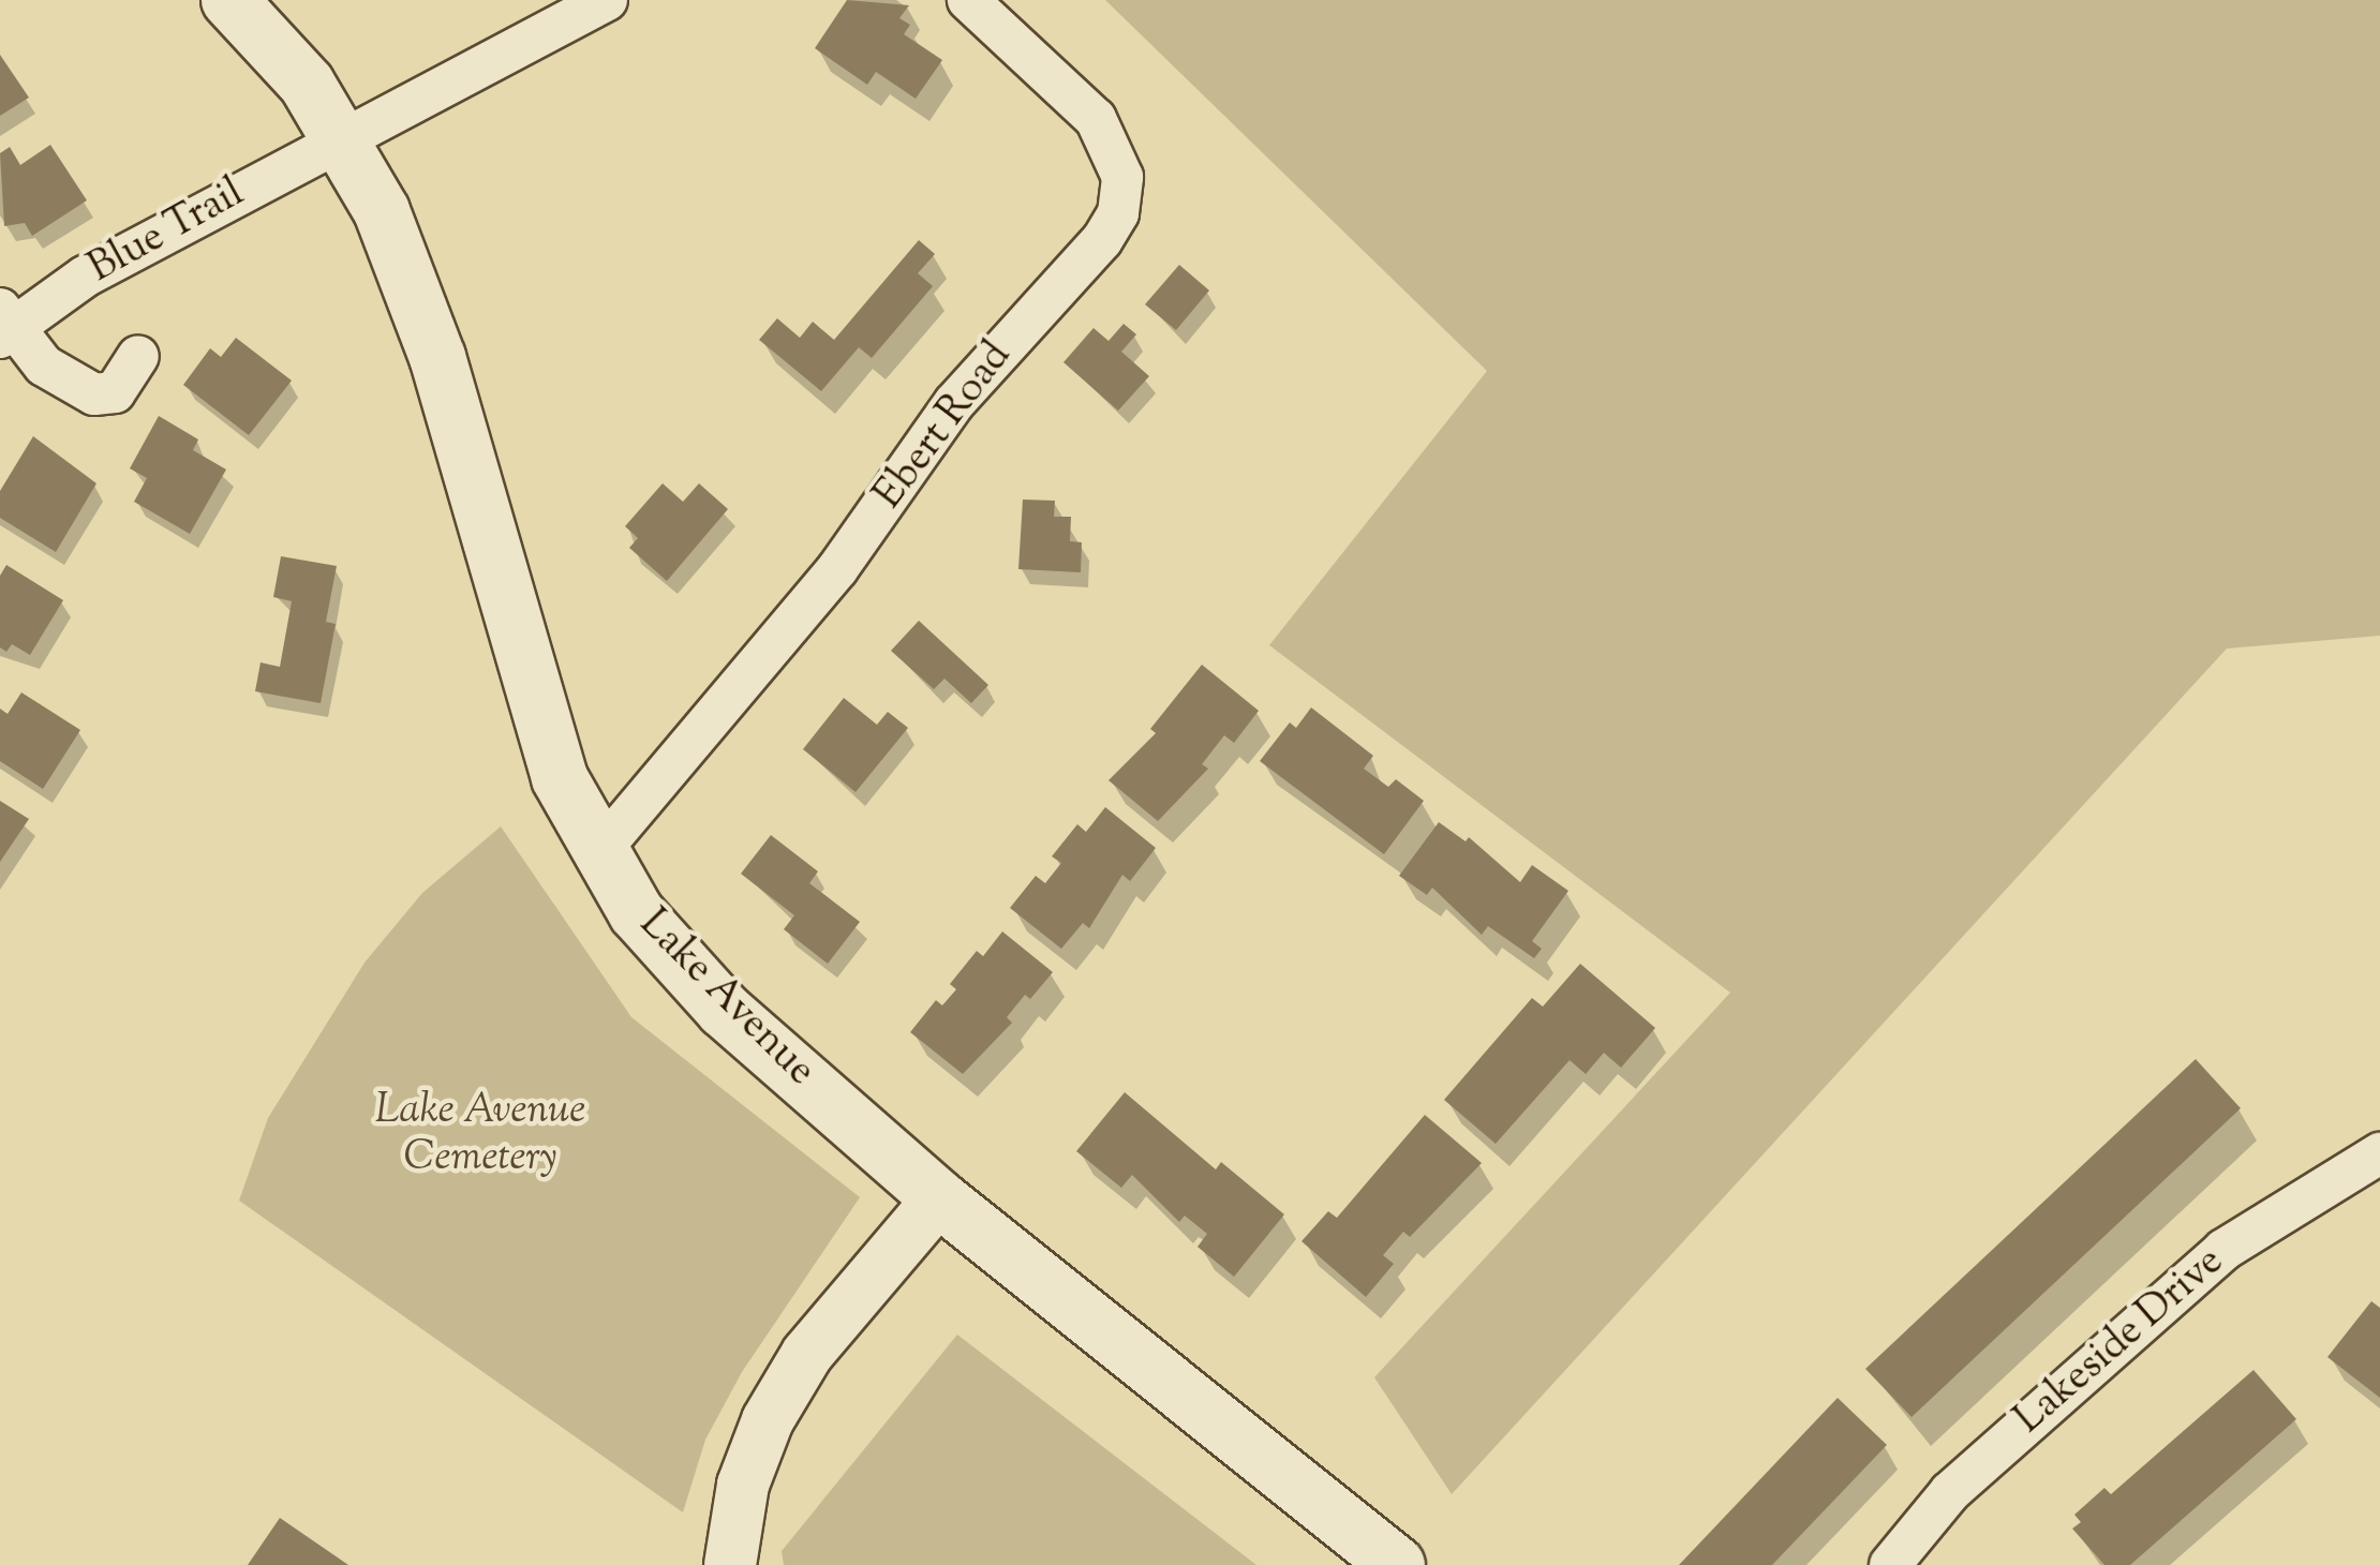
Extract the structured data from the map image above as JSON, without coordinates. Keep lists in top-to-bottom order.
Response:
{
  "streets": {
    "main road": ["Lake Avenue"],
    "street": ["Blue Trail", "Ebert Road", "Lakeside Drive"]
  },
  "crossings": [
    ["Blue Trail", "Lake Avenue"],
    ["Ebert Road", "Lake Avenue"]
  ],
  "parks": ["Lake Avenue Cemetery"]
}
